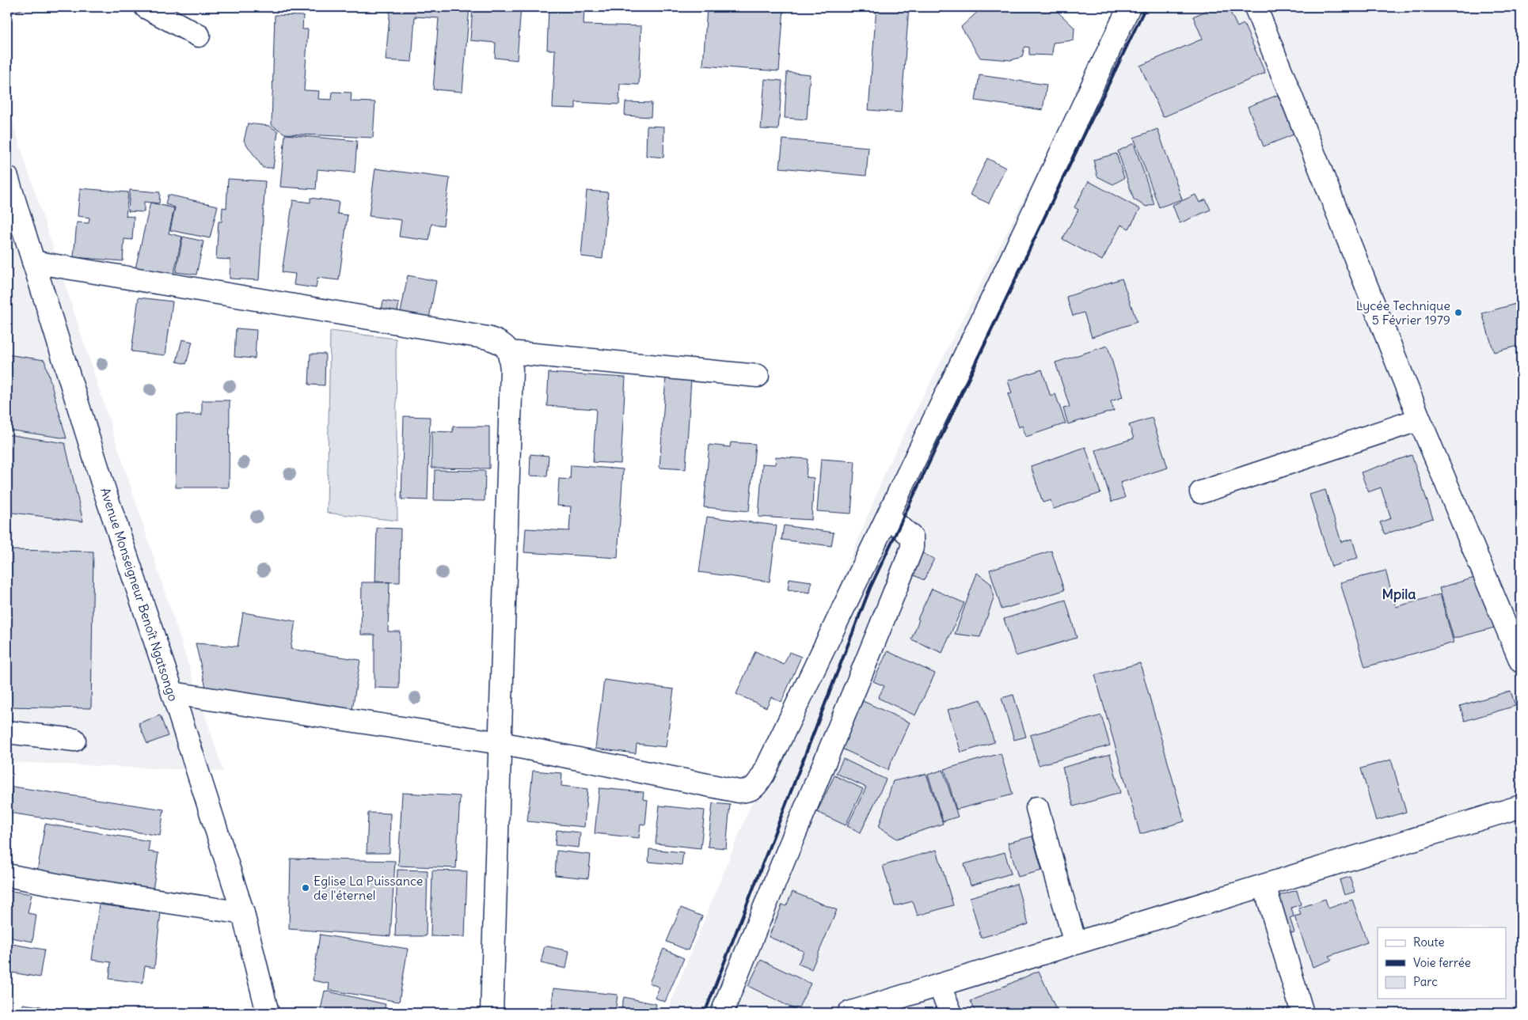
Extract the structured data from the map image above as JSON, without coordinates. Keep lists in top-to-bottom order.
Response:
{
  "streets": {
    "street": ["Avenue Monseigneur Benoît Ngatsongo"]
  },
  "districts": ["Mpila"],
  "places": ["Lycée Technique 5 Février 1979", "Eglise La Puissance de l'éternel"],
  "legend": ["Route", "Voie ferrée", "Parc"]
}
